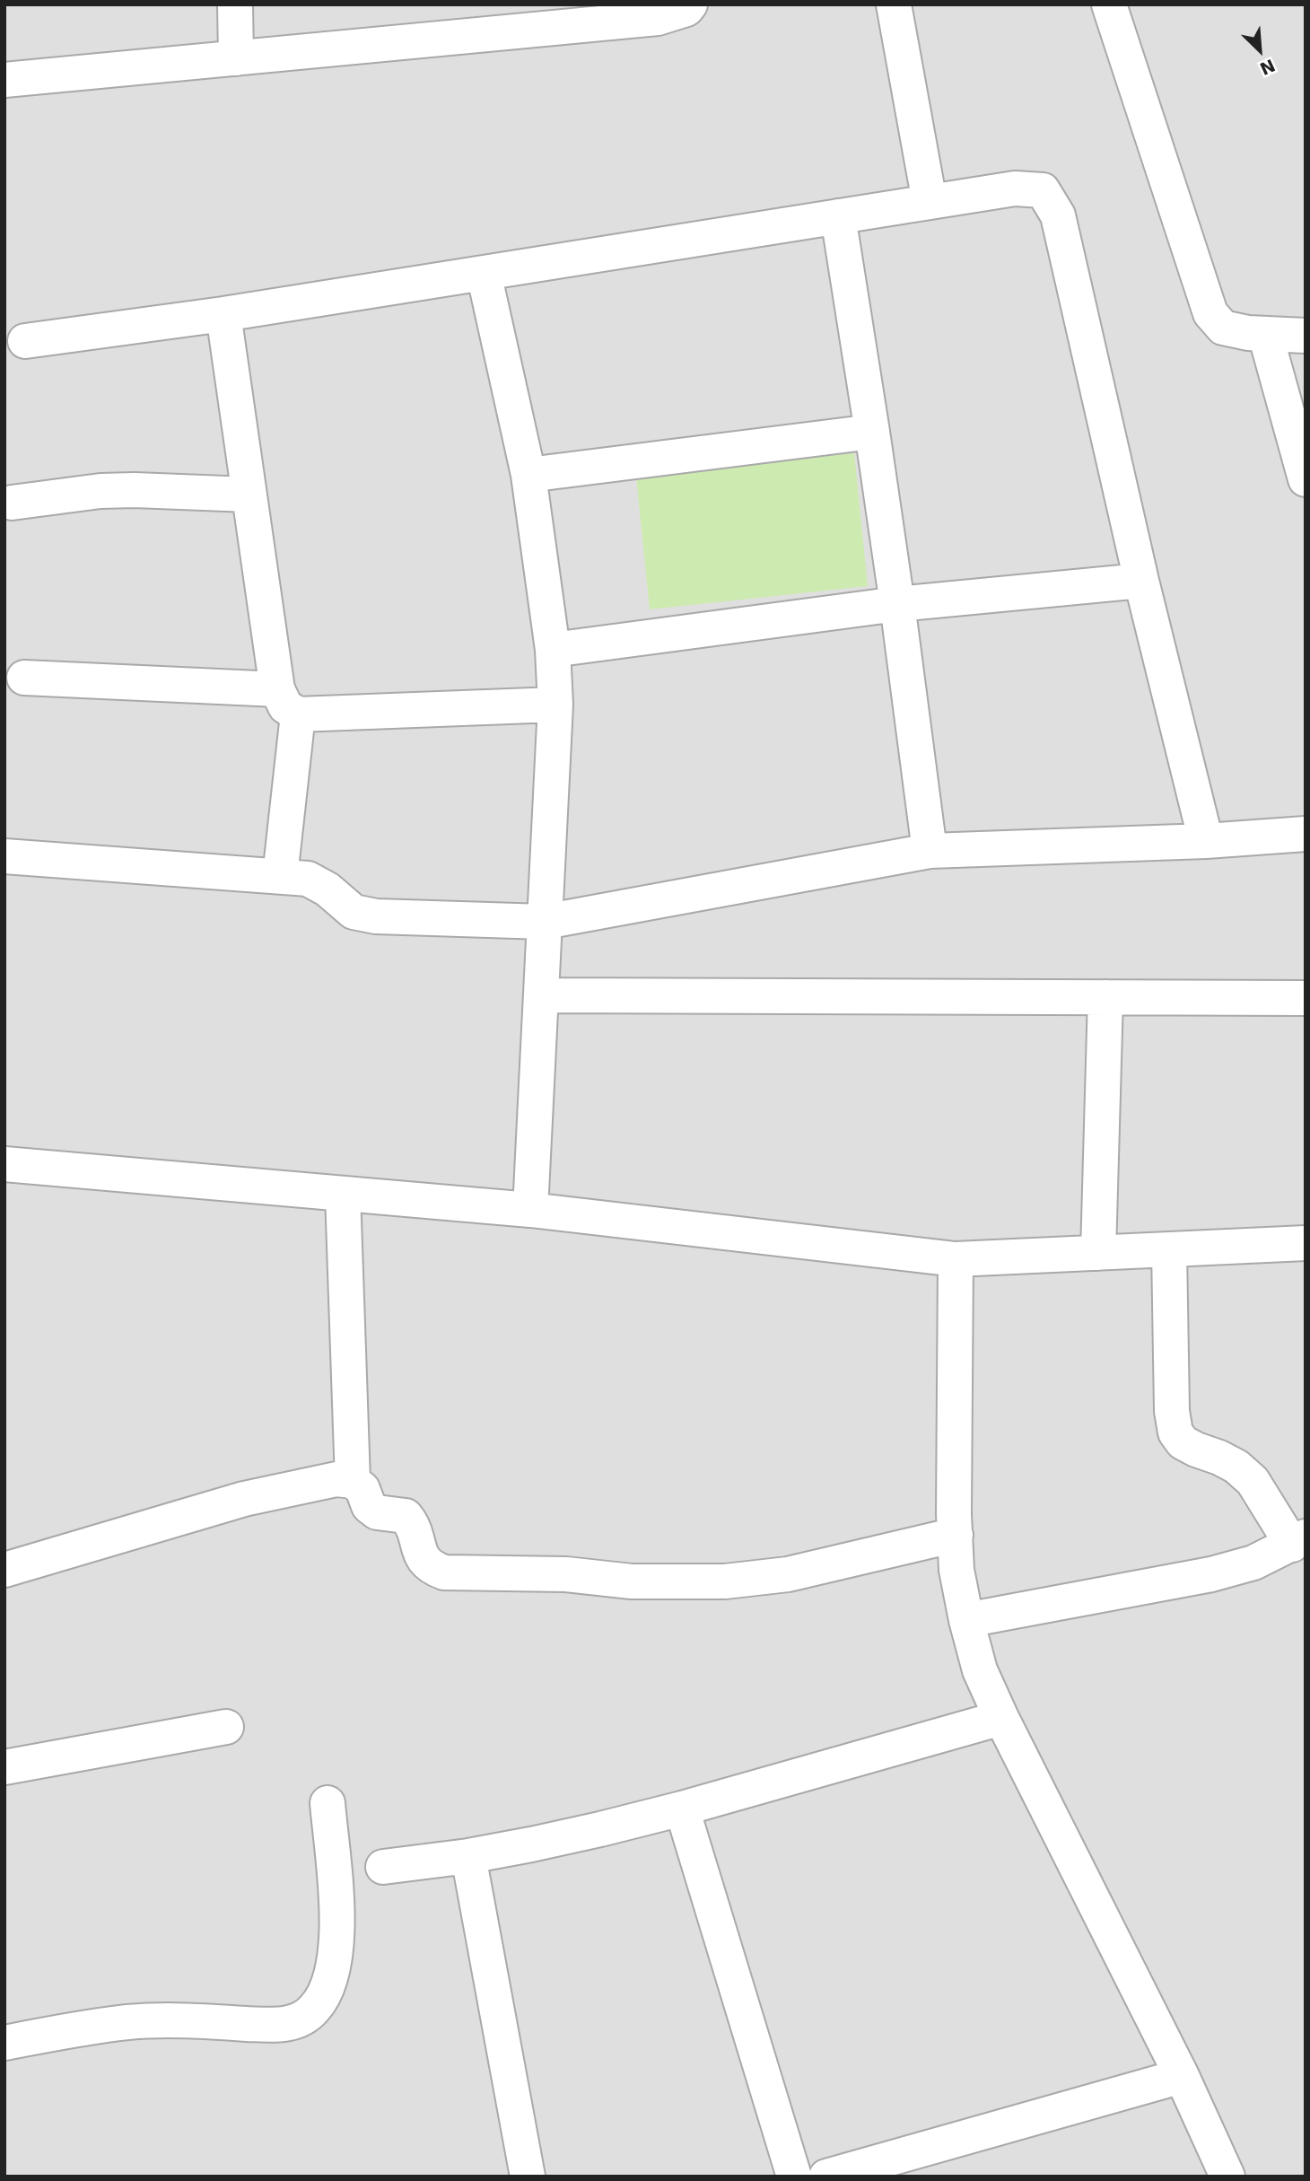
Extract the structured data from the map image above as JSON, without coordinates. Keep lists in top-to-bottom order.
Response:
{
  "north": "bottom right"
}
